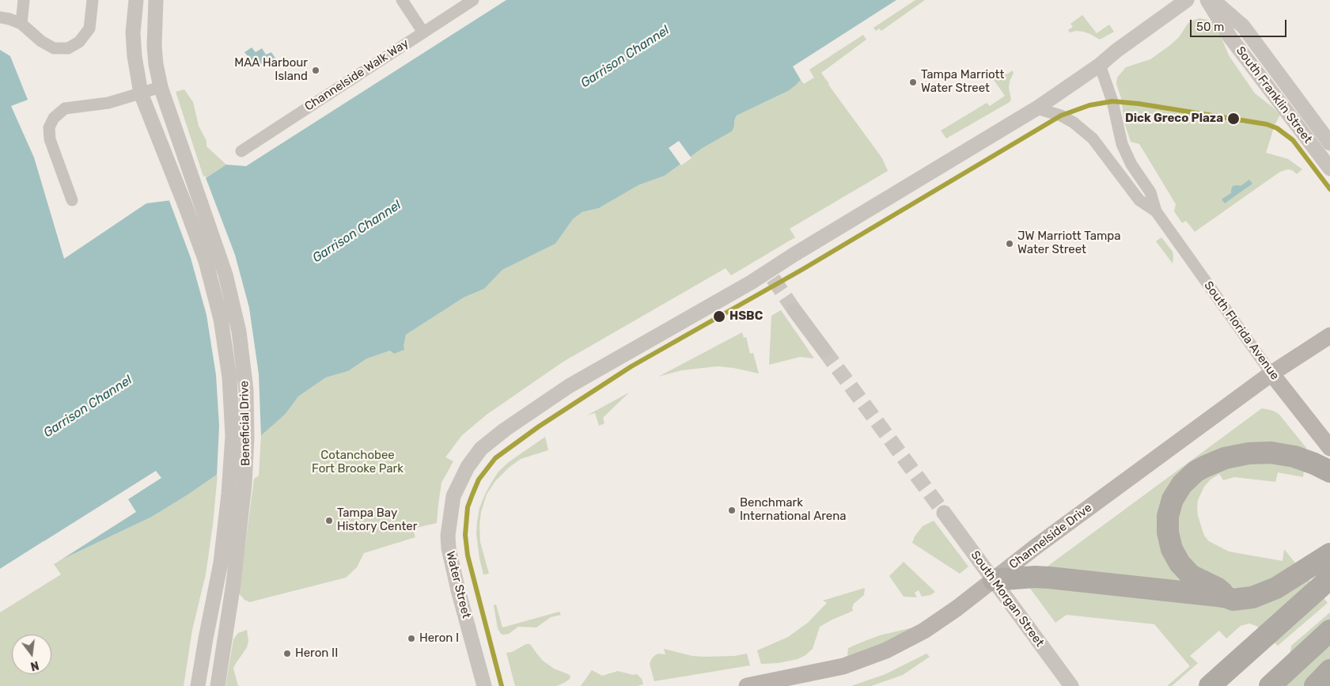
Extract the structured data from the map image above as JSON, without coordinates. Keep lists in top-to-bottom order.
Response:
{
  "streets": {
    "main road": ["South Florida Avenue", "Channelside Drive"],
    "street": [
      "Channelside Walk Way",
      "South Franklin Street",
      "Beneficial Drive",
      "Water Street",
      "South Morgan Street"
    ]
  },
  "crossings": [
    ["South Florida Avenue", "Channelside Drive"],
    ["South Florida Avenue", "Water Street"],
    ["Channelside Drive", "South Morgan Street"]
  ],
  "water": ["Garrison Channel"],
  "parks": ["Cotanchobee Fort Brooke Park"],
  "places": [
    "MAA Harbour Island",
    "Tampa Marriott Water Street",
    "Dick Greco Plaza",
    "JW Marriott Tampa Water Street",
    "HSBC",
    "Benchmark International Arena",
    "Tampa Bay History Center",
    "Heron I",
    "Heron II"
  ],
  "scale_bar": "50 m",
  "north": "bottom"
}
